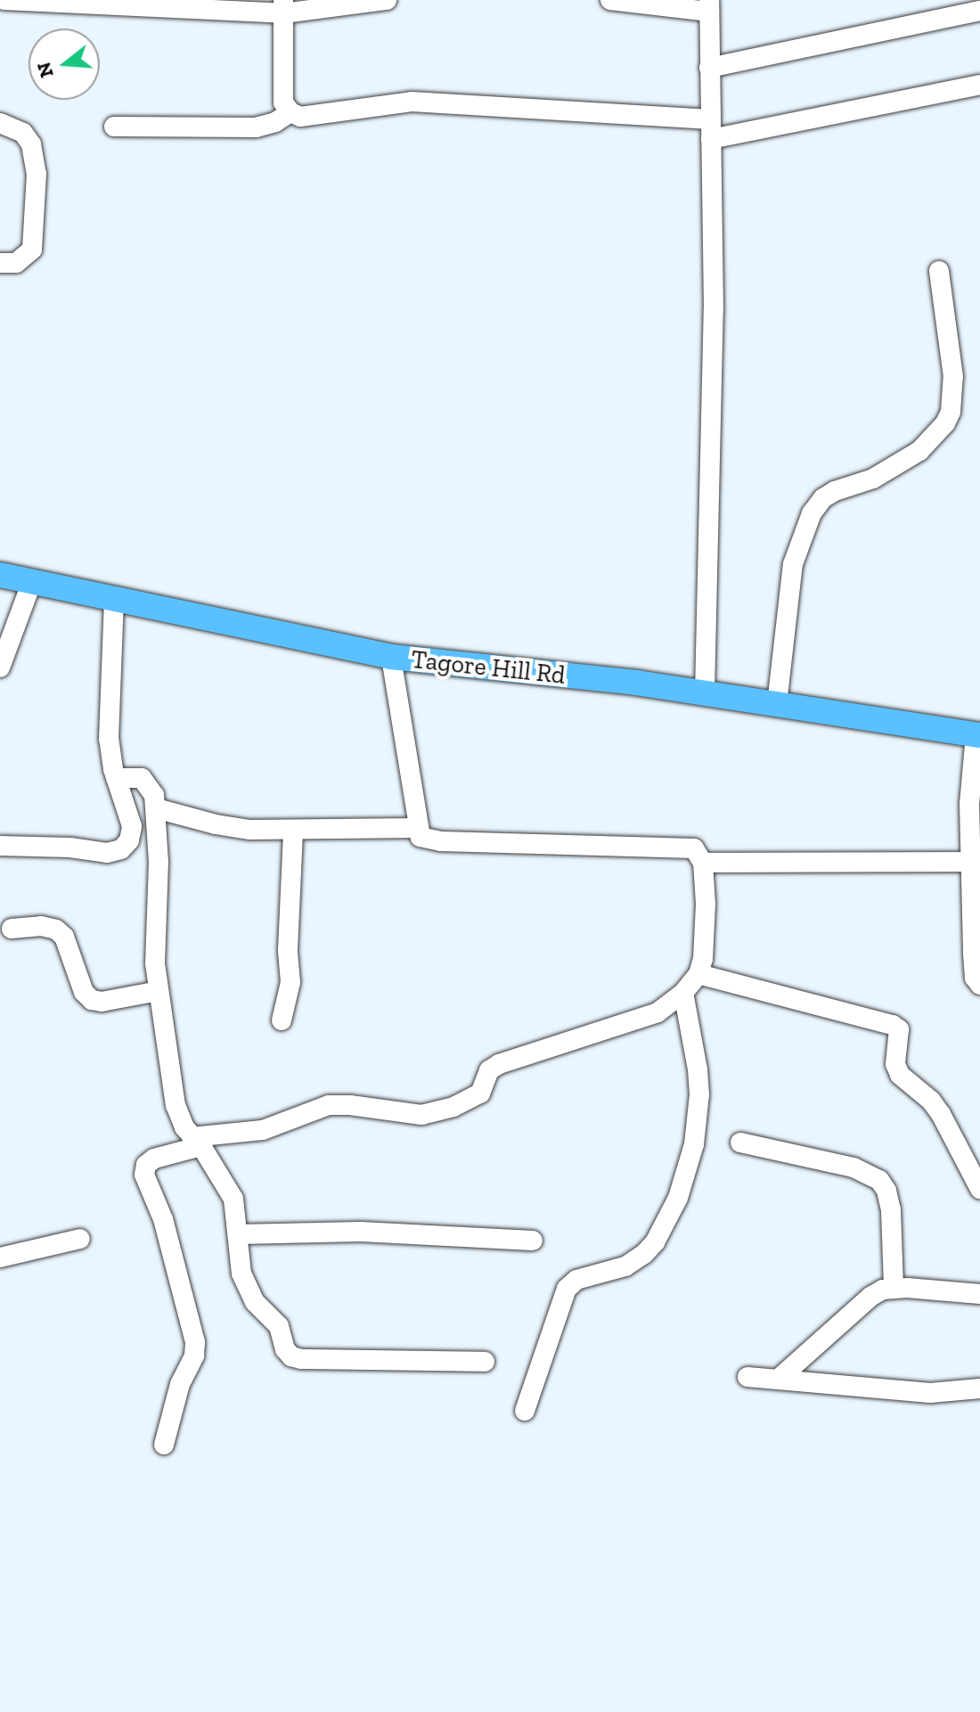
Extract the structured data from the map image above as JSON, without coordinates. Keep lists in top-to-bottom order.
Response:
{
  "streets": {
    "main road": ["Tagore Hill Rd"]
  },
  "north": "left"
}
